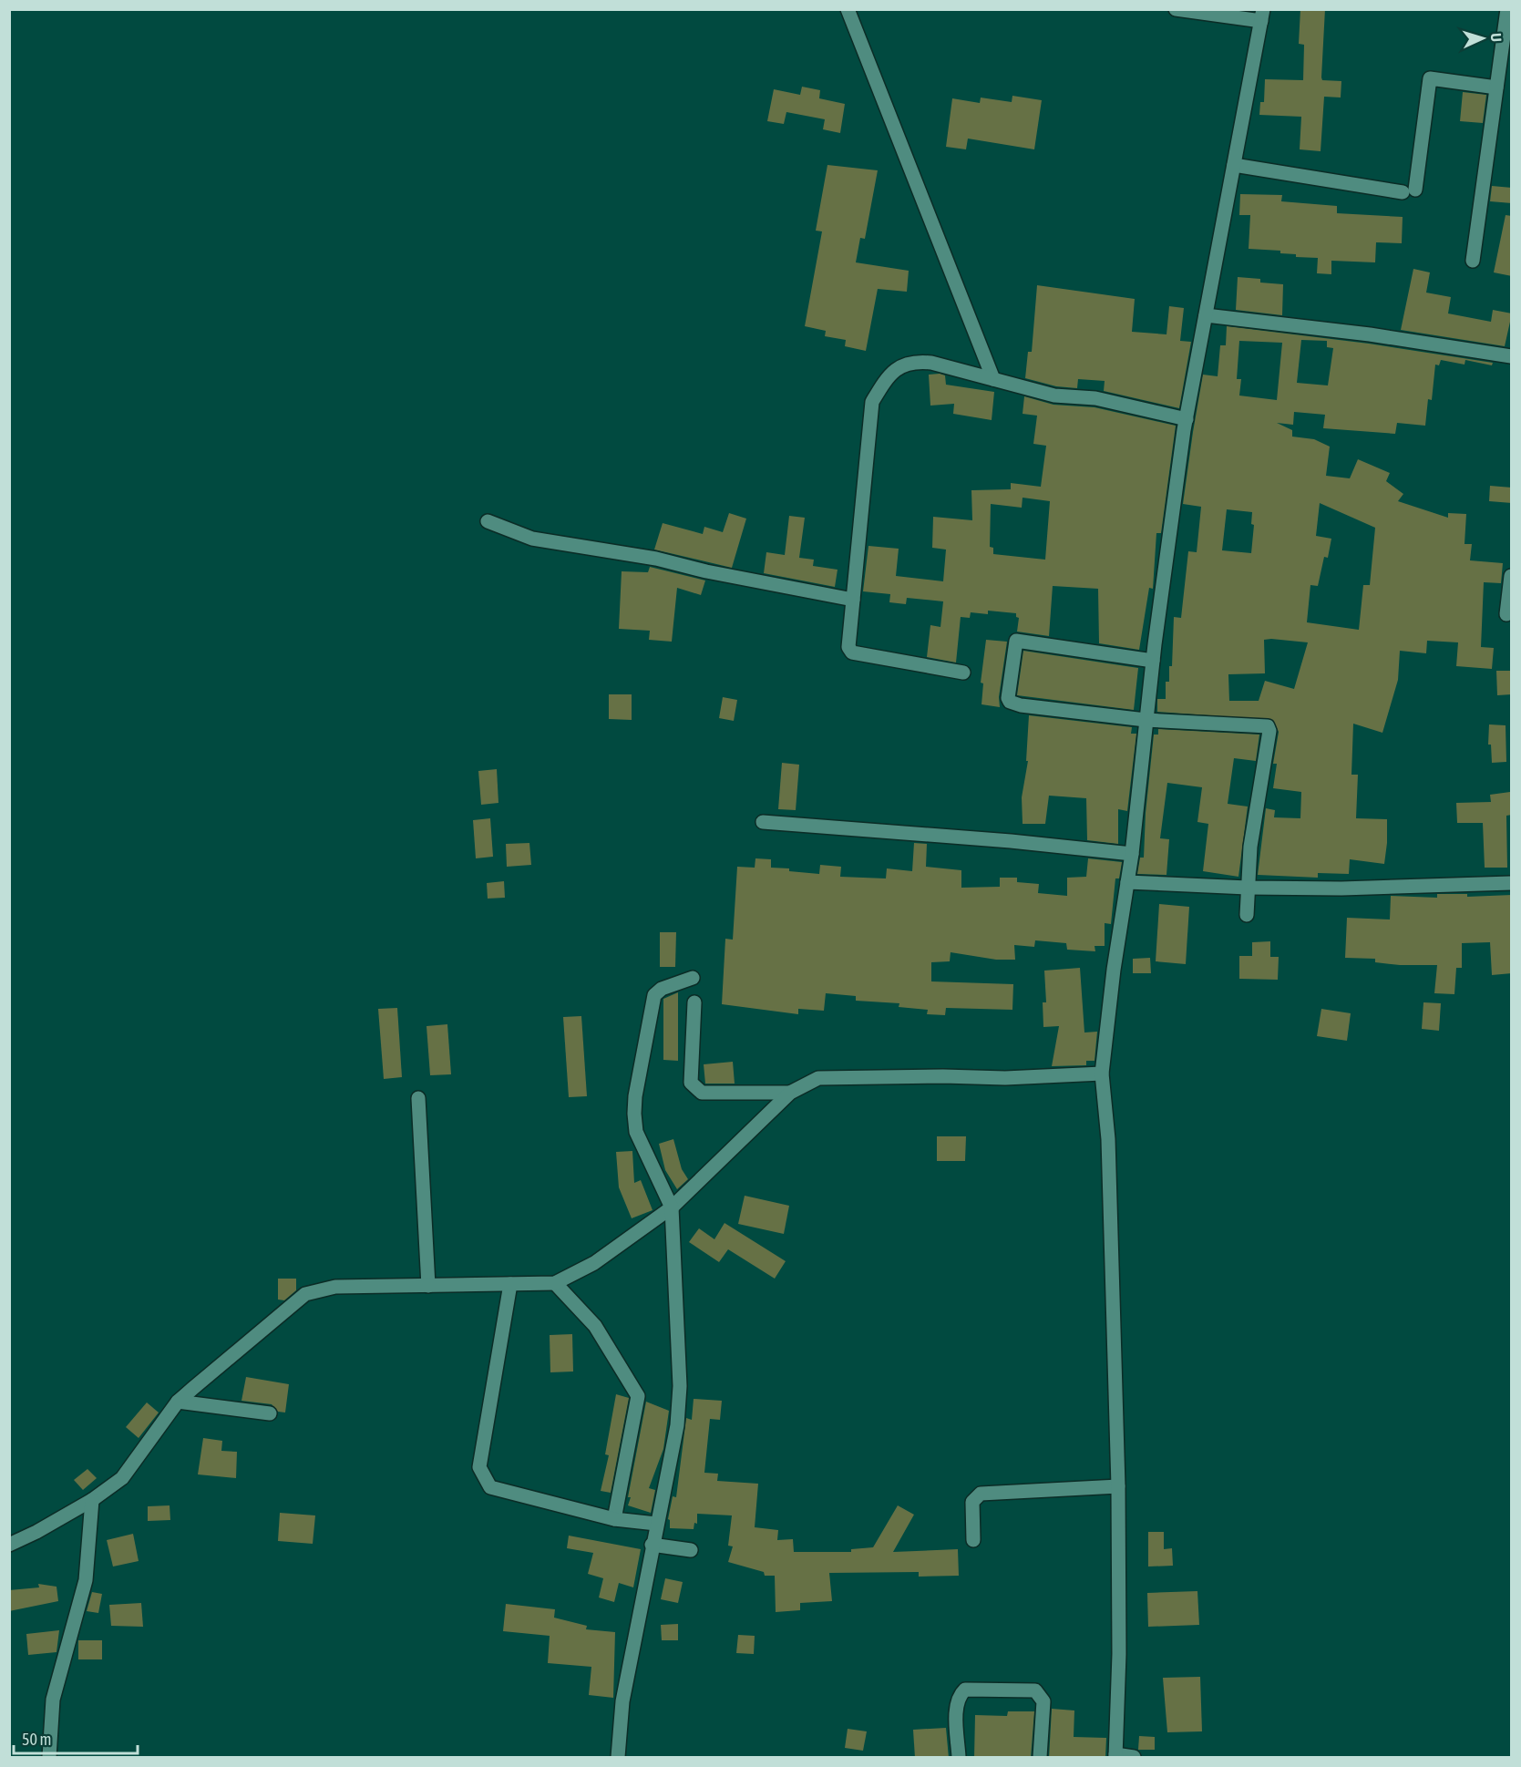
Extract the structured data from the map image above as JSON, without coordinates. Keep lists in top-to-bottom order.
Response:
{
  "scale_bar": "50 m",
  "north": "right"
}
